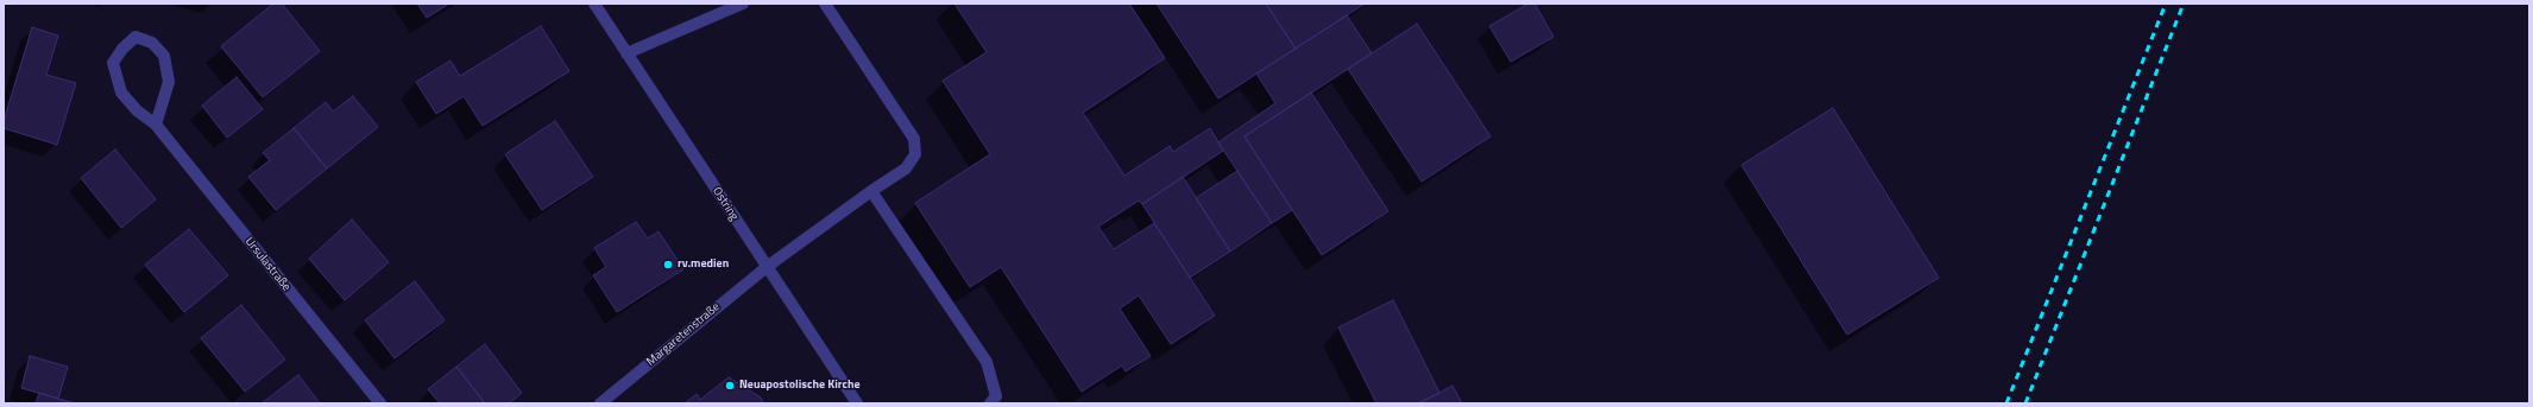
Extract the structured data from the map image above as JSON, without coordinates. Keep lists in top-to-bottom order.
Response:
{
  "streets": {
    "street": ["Ostring", "Ursulastraße", "Margaretenstraße"]
  },
  "crossings": [
    ["Ostring", "Margaretenstraße"]
  ],
  "places": ["rv.medien", "Neuapostolische Kirche"]
}
